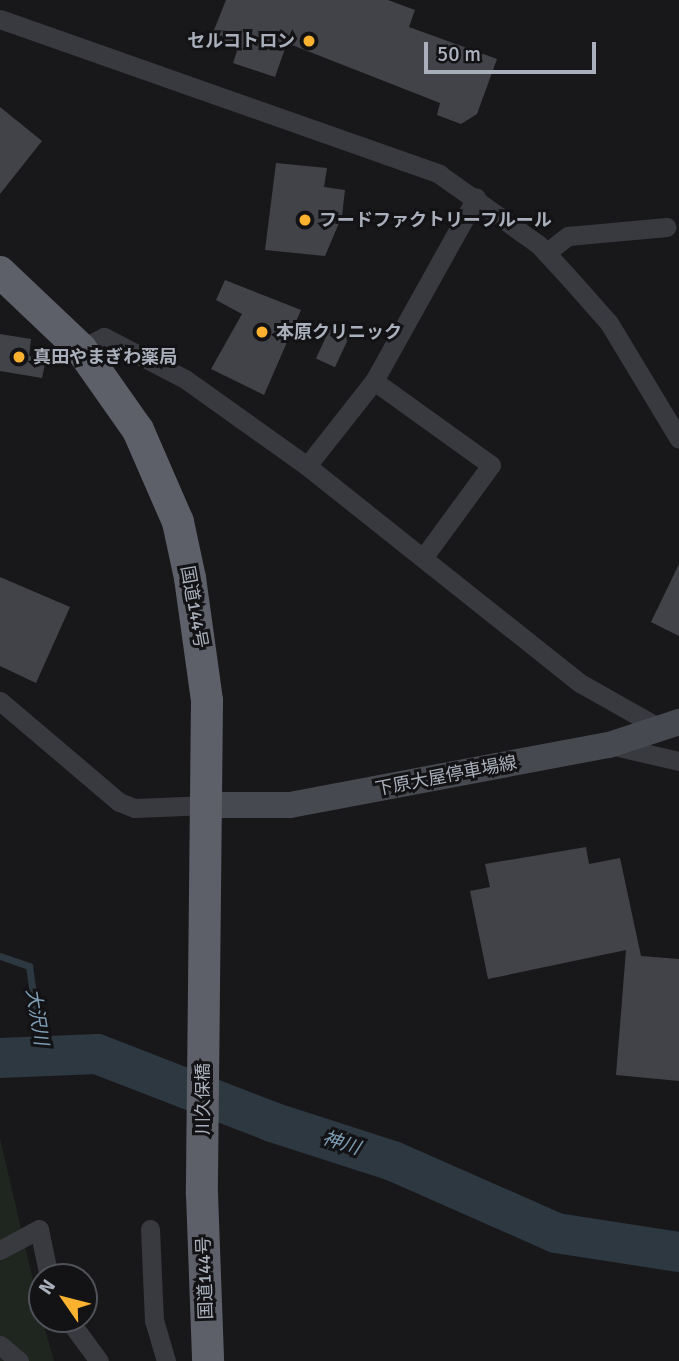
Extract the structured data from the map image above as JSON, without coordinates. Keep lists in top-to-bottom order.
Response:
{
  "streets": {
    "highway": ["国道144号", "川久保橋"],
    "main road": ["下原大屋停車場線"]
  },
  "crossings": [
    ["国道144号", "下原大屋停車場線"],
    ["国道144号", "川久保橋"]
  ],
  "water": ["大沢川", "神川"],
  "places": [
    "セルコトロン",
    "フードファクトリーフルール",
    "本原クリニック",
    "真田やまぎわ薬局"
  ],
  "scale_bar": "50 m",
  "north": "top left"
}
